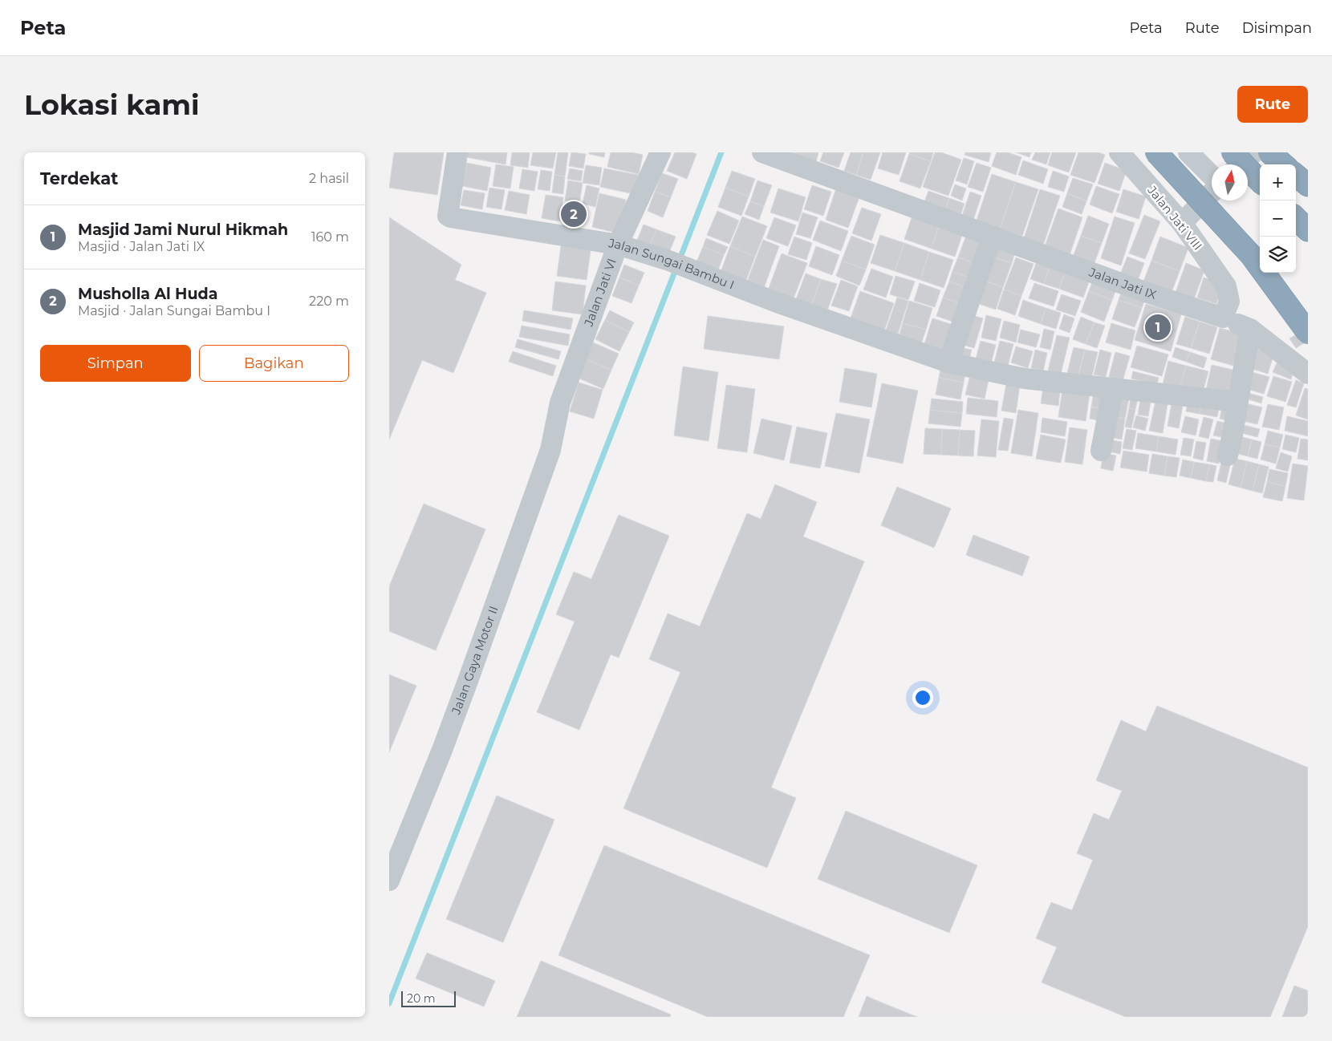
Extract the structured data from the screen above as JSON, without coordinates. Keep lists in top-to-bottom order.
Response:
{
  "streets": {
    "street": [
      "Jalan Jati VIII",
      "Jalan Sungai Bambu I",
      "Jalan Jati IX",
      "Jalan Jati VI",
      "Jalan Gaya Motor II"
    ]
  },
  "crossings": [
    ["Jalan Jati VIII", "Jalan Jati IX"],
    ["Jalan Sungai Bambu I", "Jalan Jati VI"],
    ["Jalan Jati VI", "Jalan Gaya Motor II"]
  ],
  "scale_bar": "20 m",
  "north": "top",
  "page": {
    "header": "Peta",
    "nav": ["Peta", "Rute", "Disimpan"],
    "buttons": [
      "Rute",
      ["Simpan", "Bagikan"]
    ],
    "title": "Lokasi kami",
    "heading": ["Terdekat", "2 hasil"],
    "map_buttons": ["+", "−"],
    "pins": ["2", "1"],
    "list": [
      {
        "mark": "1",
        "name": "Masjid Jami Nurul Hikmah",
        "note": "Masjid · Jalan Jati IX",
        "value": "160 m"
      },
      {
        "mark": "2",
        "name": "Musholla Al Huda",
        "note": "Masjid · Jalan Sungai Bambu I",
        "value": "220 m"
      }
    ],
    "scale": "20 m"
  }
}
